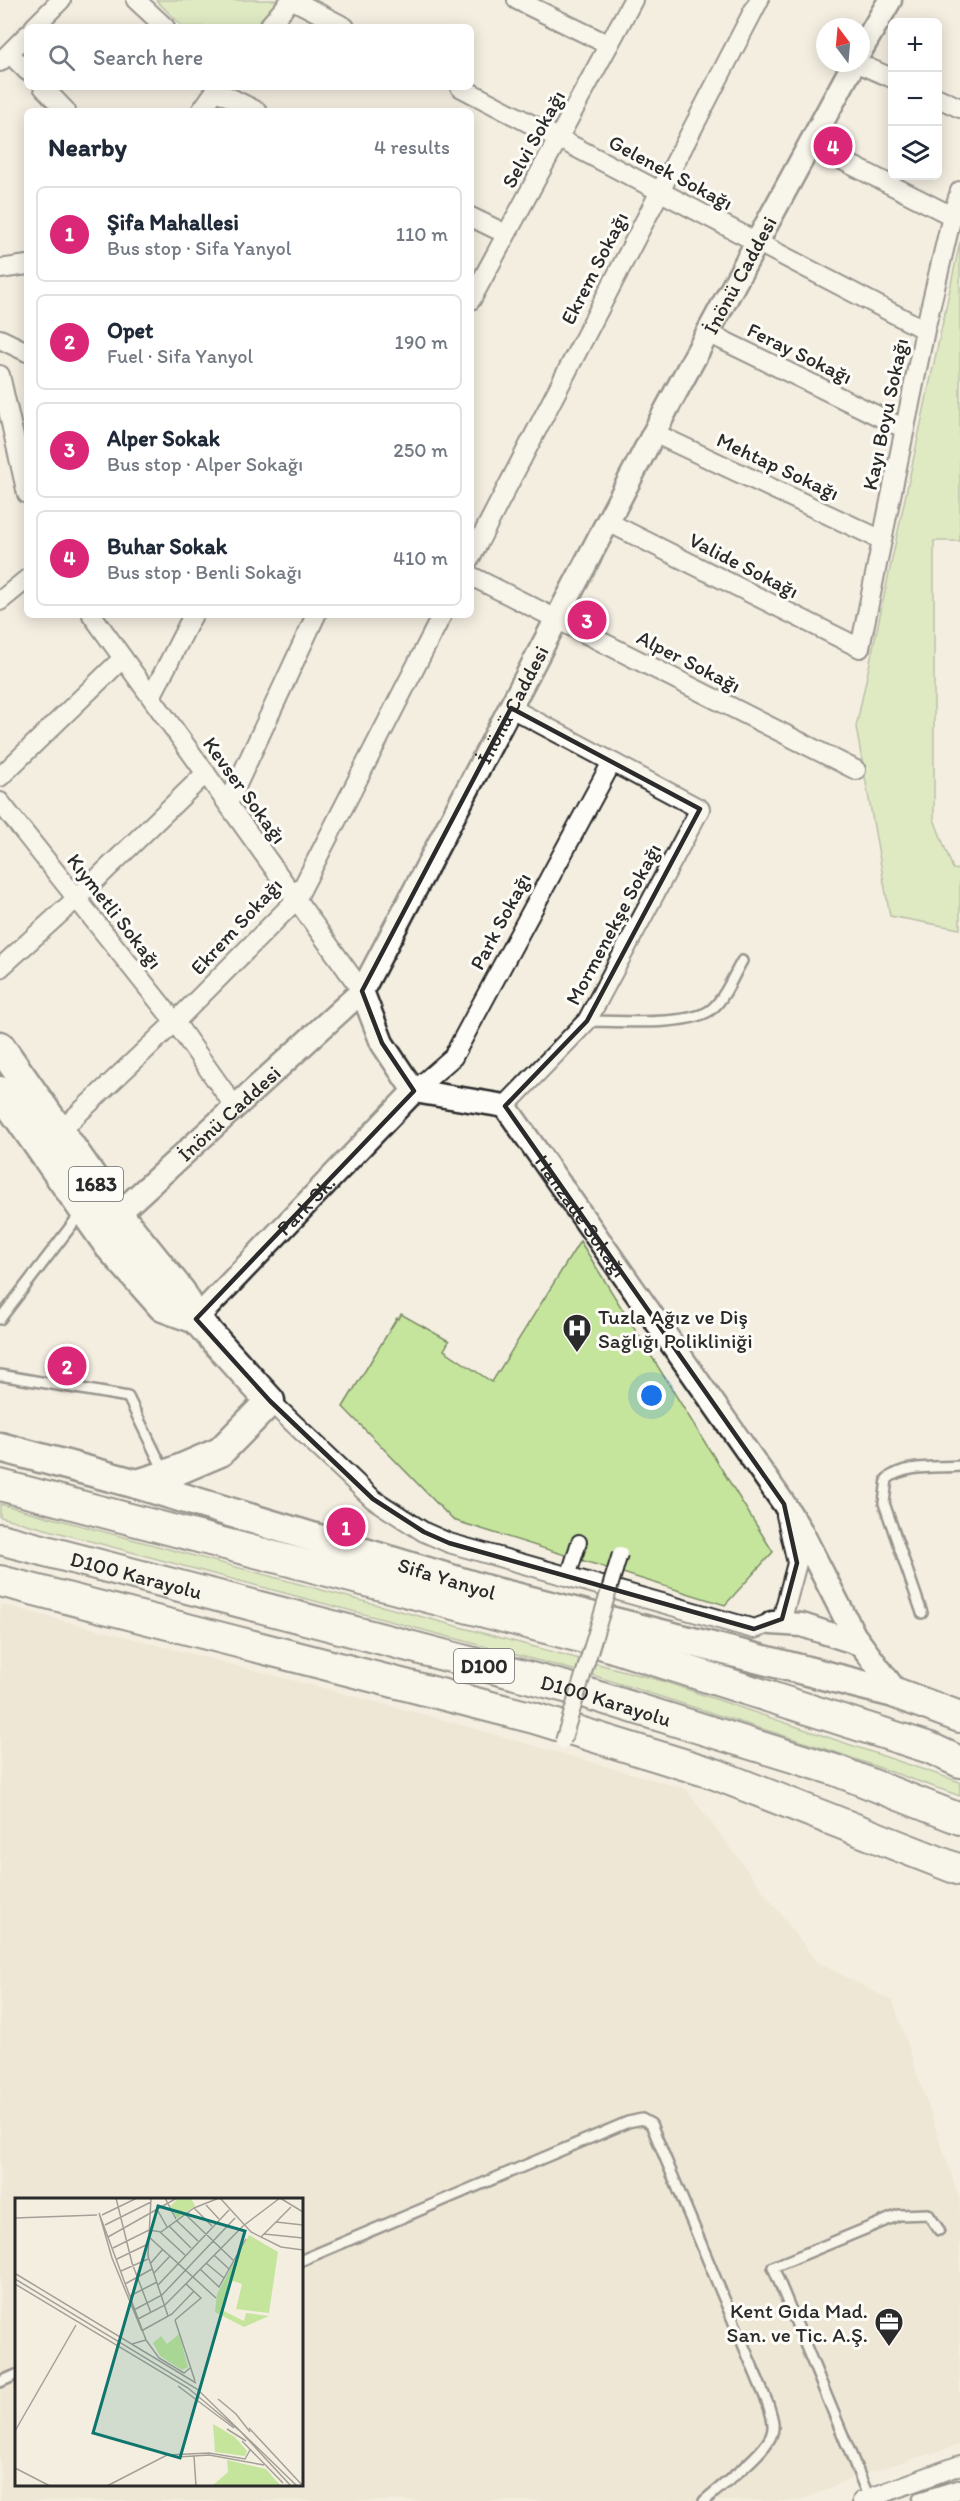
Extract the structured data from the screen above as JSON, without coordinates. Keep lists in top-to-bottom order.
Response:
{
  "streets": {
    "highway": ["D100 Karayolu", "D100"],
    "main road": ["1683", "Sifa Yanyol"],
    "street": [
      "Selvi Sokağı",
      "Gelenek Sokağı",
      "Ekrem Sokağı",
      "İnönü Caddesi",
      "Feray Sokağı",
      "Kayı Boyu Sokağı",
      "Mehtap Sokağı",
      "Valide Sokağı",
      "Alper Sokağı",
      "Kevser Sokağı",
      "Kıymetli Sokağı",
      "Park Sokağı",
      "Mormenekşe Sokağı",
      "Park Sk.",
      "Hanzade Sokağı"
    ]
  },
  "crossings": [
    ["Selvi Sokağı", "Gelenek Sokağı"],
    ["Gelenek Sokağı", "Ekrem Sokağı"],
    ["Gelenek Sokağı", "İnönü Caddesi"],
    ["Gelenek Sokağı", "Kayı Boyu Sokağı"],
    ["Ekrem Sokağı", "Kevser Sokağı"],
    ["Ekrem Sokağı", "Kıymetli Sokağı"],
    ["Ekrem Sokağı", "1683"],
    ["İnönü Caddesi", "Feray Sokağı"],
    ["İnönü Caddesi", "Mehtap Sokağı"],
    ["İnönü Caddesi", "Valide Sokağı"],
    ["İnönü Caddesi", "Alper Sokağı"],
    ["İnönü Caddesi", "Kevser Sokağı"],
    ["İnönü Caddesi", "Kıymetli Sokağı"],
    ["İnönü Caddesi", "1683"],
    ["Feray Sokağı", "Kayı Boyu Sokağı"],
    ["Kayı Boyu Sokağı", "Mehtap Sokağı"],
    ["Kayı Boyu Sokağı", "Valide Sokağı"],
    ["Park Sokağı", "Mormenekşe Sokağı"],
    ["Park Sokağı", "Park Sk."],
    ["Mormenekşe Sokağı", "Hanzade Sokağı"],
    ["1683", "Park Sk."],
    ["Hanzade Sokağı", "Sifa Yanyol"]
  ],
  "places": {
    "hospital": ["Tuzla Ağız ve Diş Sağlığı Polikliniği"],
    "office": ["Kent Gıda Mad. San. ve Tic. A.Ş."]
  },
  "north": "top",
  "page": {
    "map_buttons": ["+", "−"],
    "search": "Search here",
    "heading": ["Nearby", "4 results"],
    "pins": [
      "4",
      "3",
      "2",
      "1"
    ],
    "list": [
      {
        "mark": "1",
        "name": "Şifa Mahallesi",
        "note": "Bus stop · Sifa Yanyol",
        "value": "110 m"
      },
      {
        "mark": "2",
        "name": "Opet",
        "note": "Fuel · Sifa Yanyol",
        "value": "190 m"
      },
      {
        "mark": "3",
        "name": "Alper Sokak",
        "note": "Bus stop · Alper Sokağı",
        "value": "250 m"
      },
      {
        "mark": "4",
        "name": "Buhar Sokak",
        "note": "Bus stop · Benli Sokağı",
        "value": "410 m"
      }
    ]
  }
}
